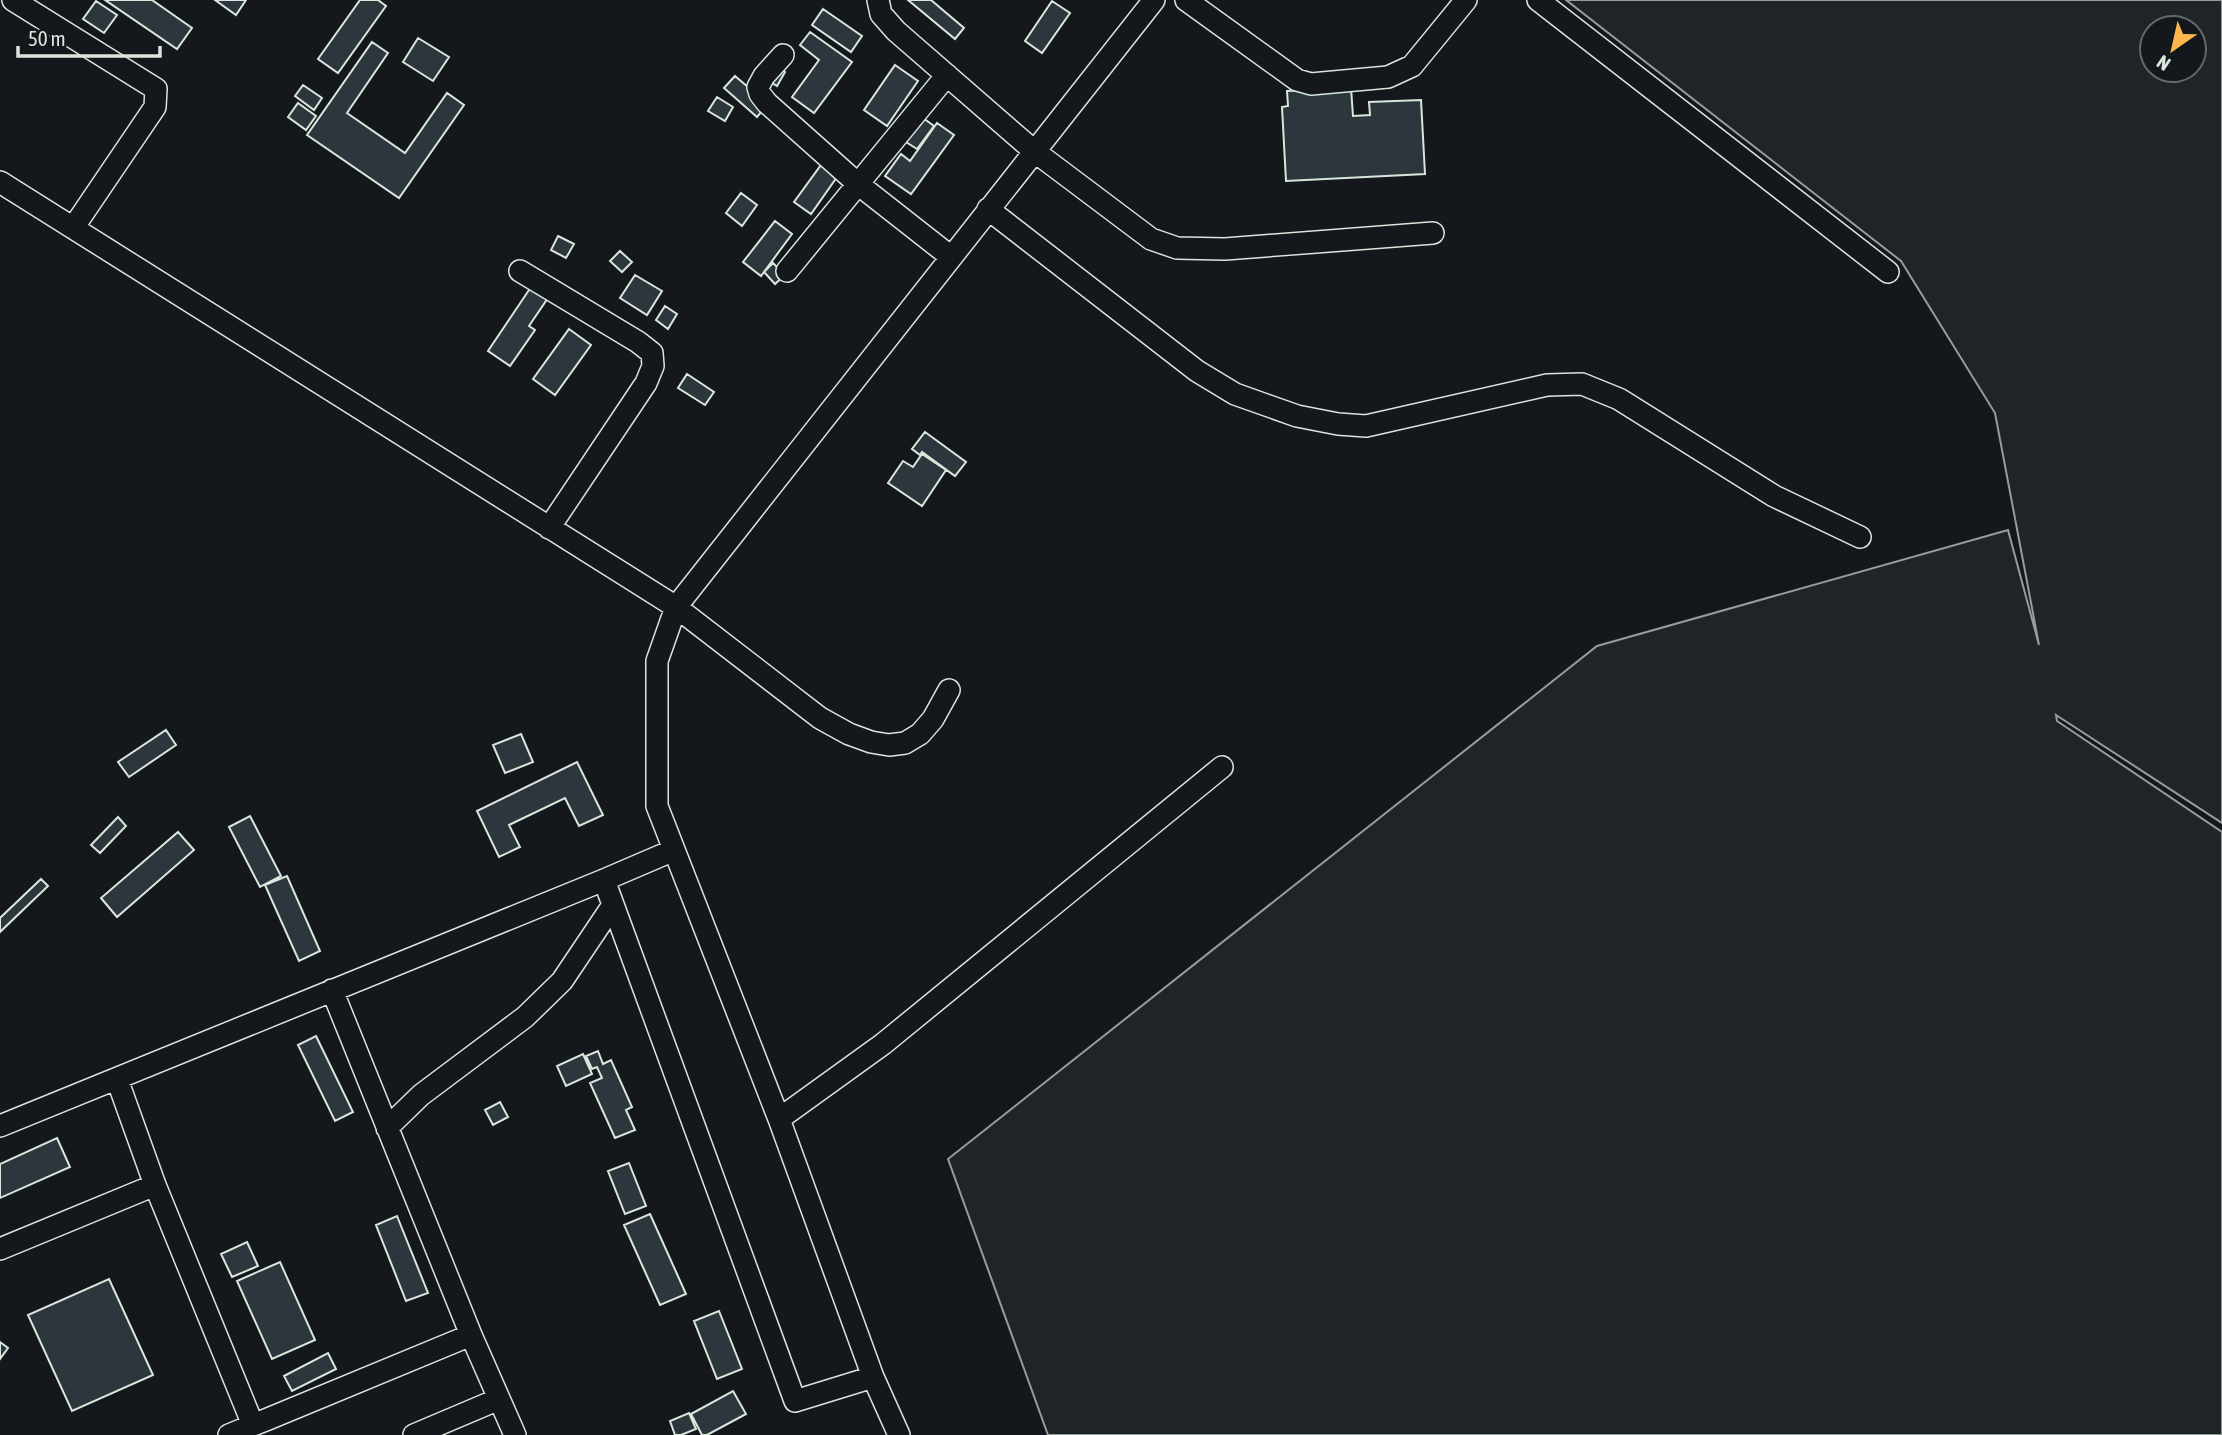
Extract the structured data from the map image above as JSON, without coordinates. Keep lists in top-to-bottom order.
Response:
{
  "scale_bar": "50 m",
  "north": "bottom left"
}
